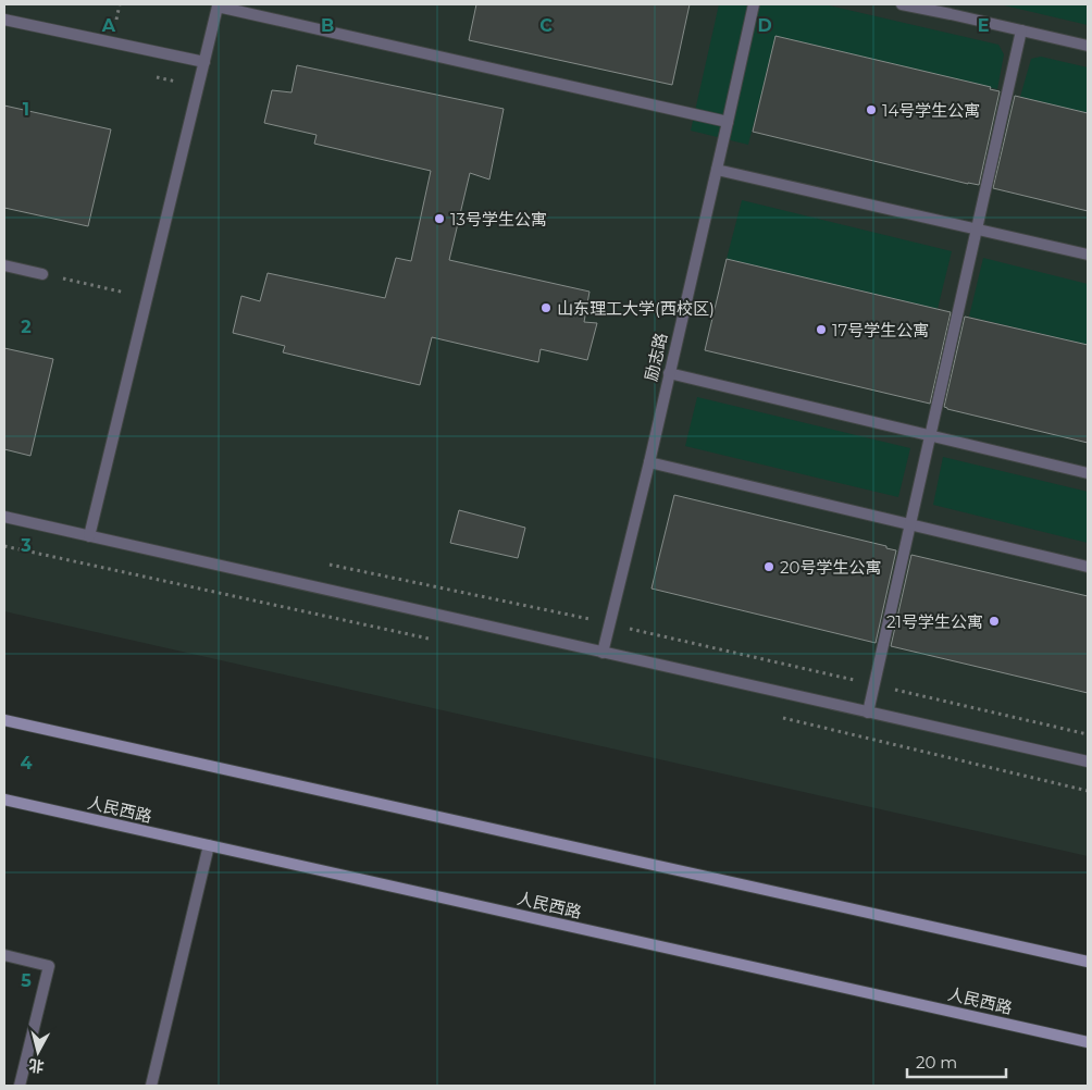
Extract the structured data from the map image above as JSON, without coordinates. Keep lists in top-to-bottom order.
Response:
{
  "streets": {
    "main road": ["人民西路"],
    "street": ["励志路"]
  },
  "places": [
    "14号学生公寓",
    "13号学生公寓",
    "山东理工大学(西校区)",
    "17号学生公寓",
    "20号学生公寓",
    "21号学生公寓"
  ],
  "scale_bar": "20 m",
  "north": "bottom",
  "grid": {
    "columns": [
      "A",
      "B",
      "C",
      "D",
      "E"
    ],
    "rows": [
      "1",
      "2",
      "3",
      "4",
      "5"
    ]
  }
}
